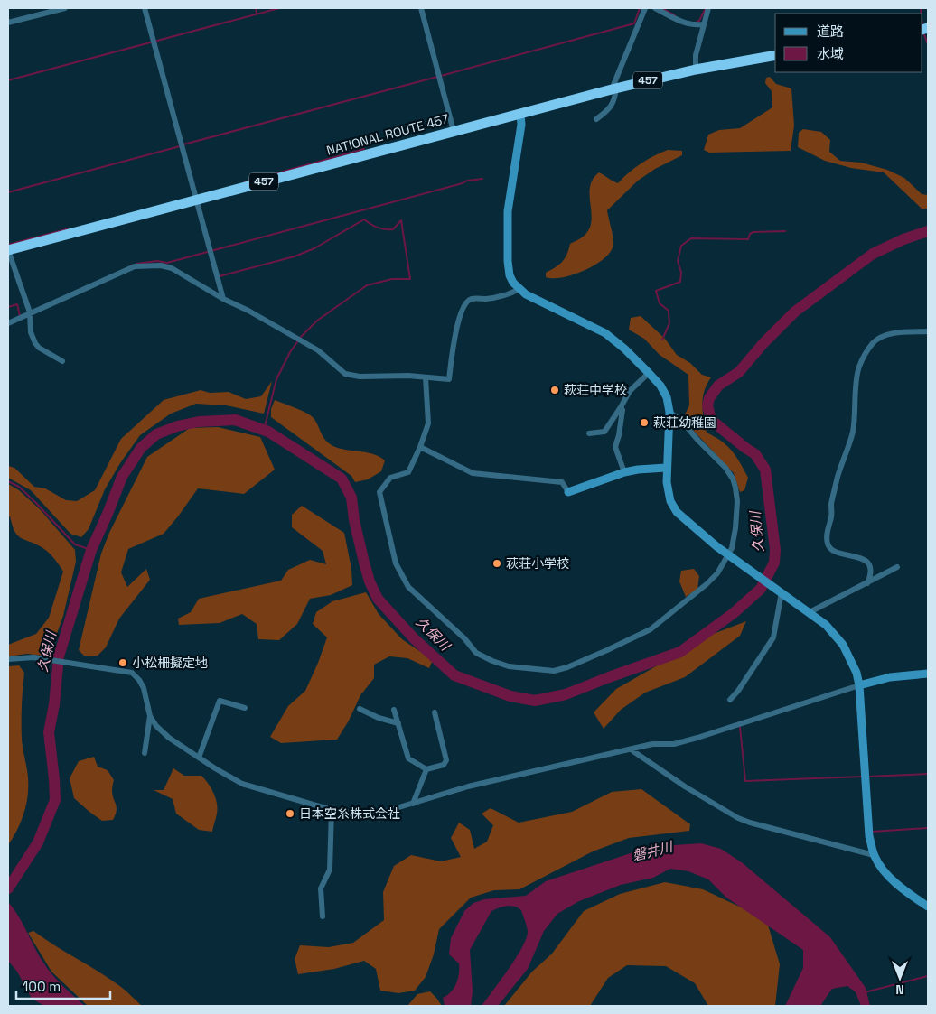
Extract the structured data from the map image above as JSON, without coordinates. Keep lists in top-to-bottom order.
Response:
{
  "streets": {
    "highway": ["457", "NATIONAL ROUTE 457"]
  },
  "water": ["久保川", "磐井川"],
  "places": [
    "萩荘中学校",
    "萩荘幼稚園",
    "萩荘小学校",
    "小松柵擬定地",
    "日本空糸株式会社"
  ],
  "legend": ["道路", "水域"],
  "scale_bar": "100 m",
  "north": "bottom"
}
